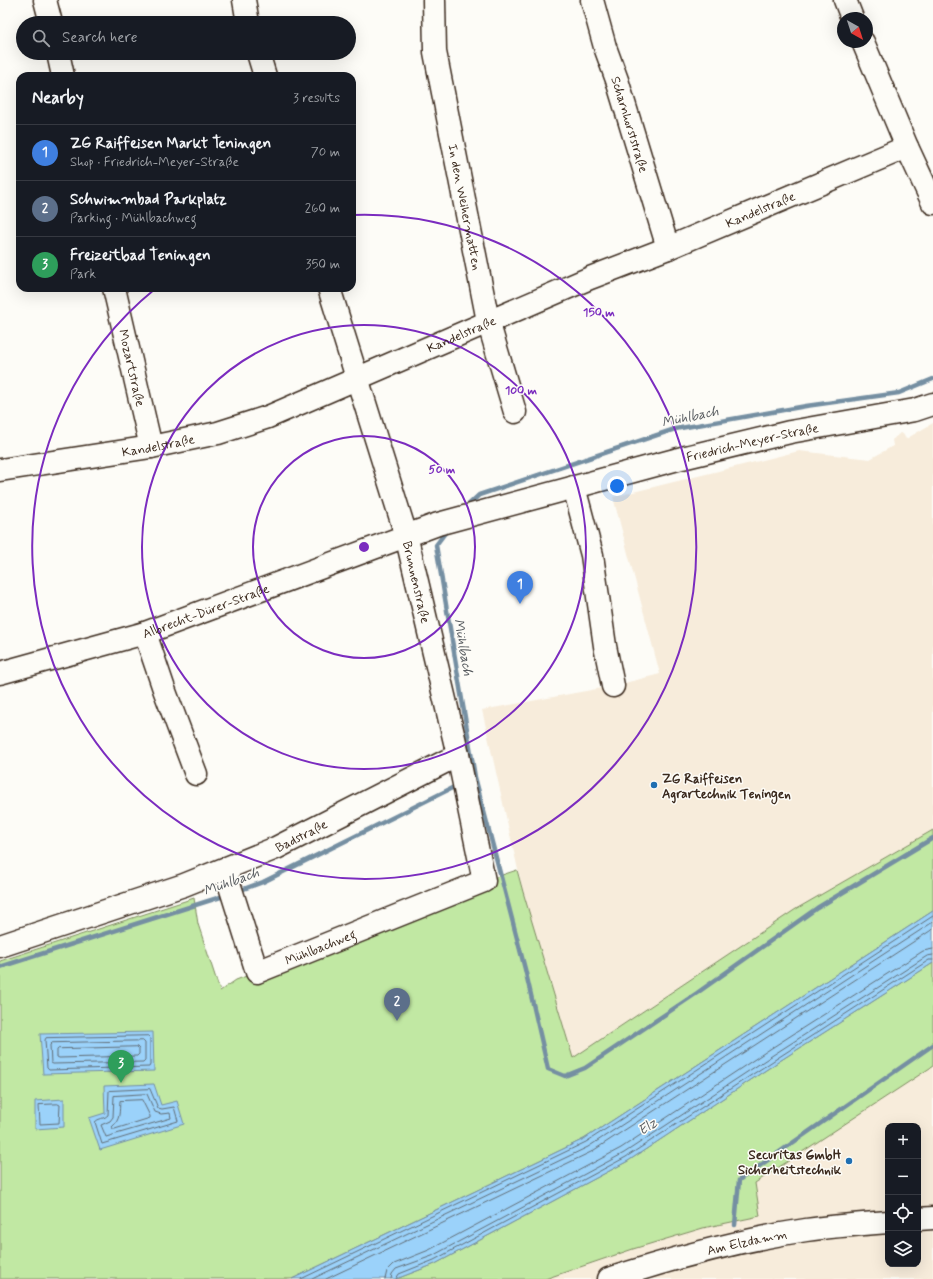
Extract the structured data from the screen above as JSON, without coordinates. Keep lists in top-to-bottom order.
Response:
{
  "streets": {
    "street": [
      "Scharnhorststraße",
      "In den Weihermatten",
      "Kandelstraße",
      "Mozartstraße",
      "Friedrich-Meyer-Straße",
      "Brunnenstraße",
      "Albrecht-Dürer-Straße",
      "Badstraße",
      "Mühlbachweg",
      "Am Elzdamm"
    ]
  },
  "crossings": [
    ["Scharnhorststraße", "Kandelstraße"],
    ["In den Weihermatten", "Kandelstraße"],
    ["Kandelstraße", "Mozartstraße"],
    ["Kandelstraße", "Brunnenstraße"],
    ["Friedrich-Meyer-Straße", "Brunnenstraße"],
    ["Friedrich-Meyer-Straße", "Albrecht-Dürer-Straße"],
    ["Brunnenstraße", "Albrecht-Dürer-Straße"],
    ["Brunnenstraße", "Badstraße"],
    ["Brunnenstraße", "Mühlbachweg"],
    ["Badstraße", "Mühlbachweg"]
  ],
  "water": ["Mühlbach", "Elz"],
  "places": ["ZG Raiffeisen Agrartechnik Teningen", "Securitas GmbH Sicherheitstechnik"],
  "north": "bottom right",
  "page": {
    "search": "Search here",
    "heading": ["Nearby", "3 results"],
    "list": [
      {
        "mark": "1",
        "name": "ZG Raiffeisen Markt Teningen",
        "note": "Shop · Friedrich-Meyer-Straße",
        "value": "70 m"
      },
      {
        "mark": "2",
        "name": "Schwimmbad Parkplatz",
        "note": "Parking · Mühlbachweg",
        "value": "260 m"
      },
      {
        "mark": "3",
        "name": "Freizeitbad Teningen",
        "note": "Park",
        "value": "350 m"
      }
    ],
    "pins": ["1", "2", "3"],
    "map_buttons": ["+", "−"]
  },
  "rings": ["150 m", "100 m", "50 m"]
}
